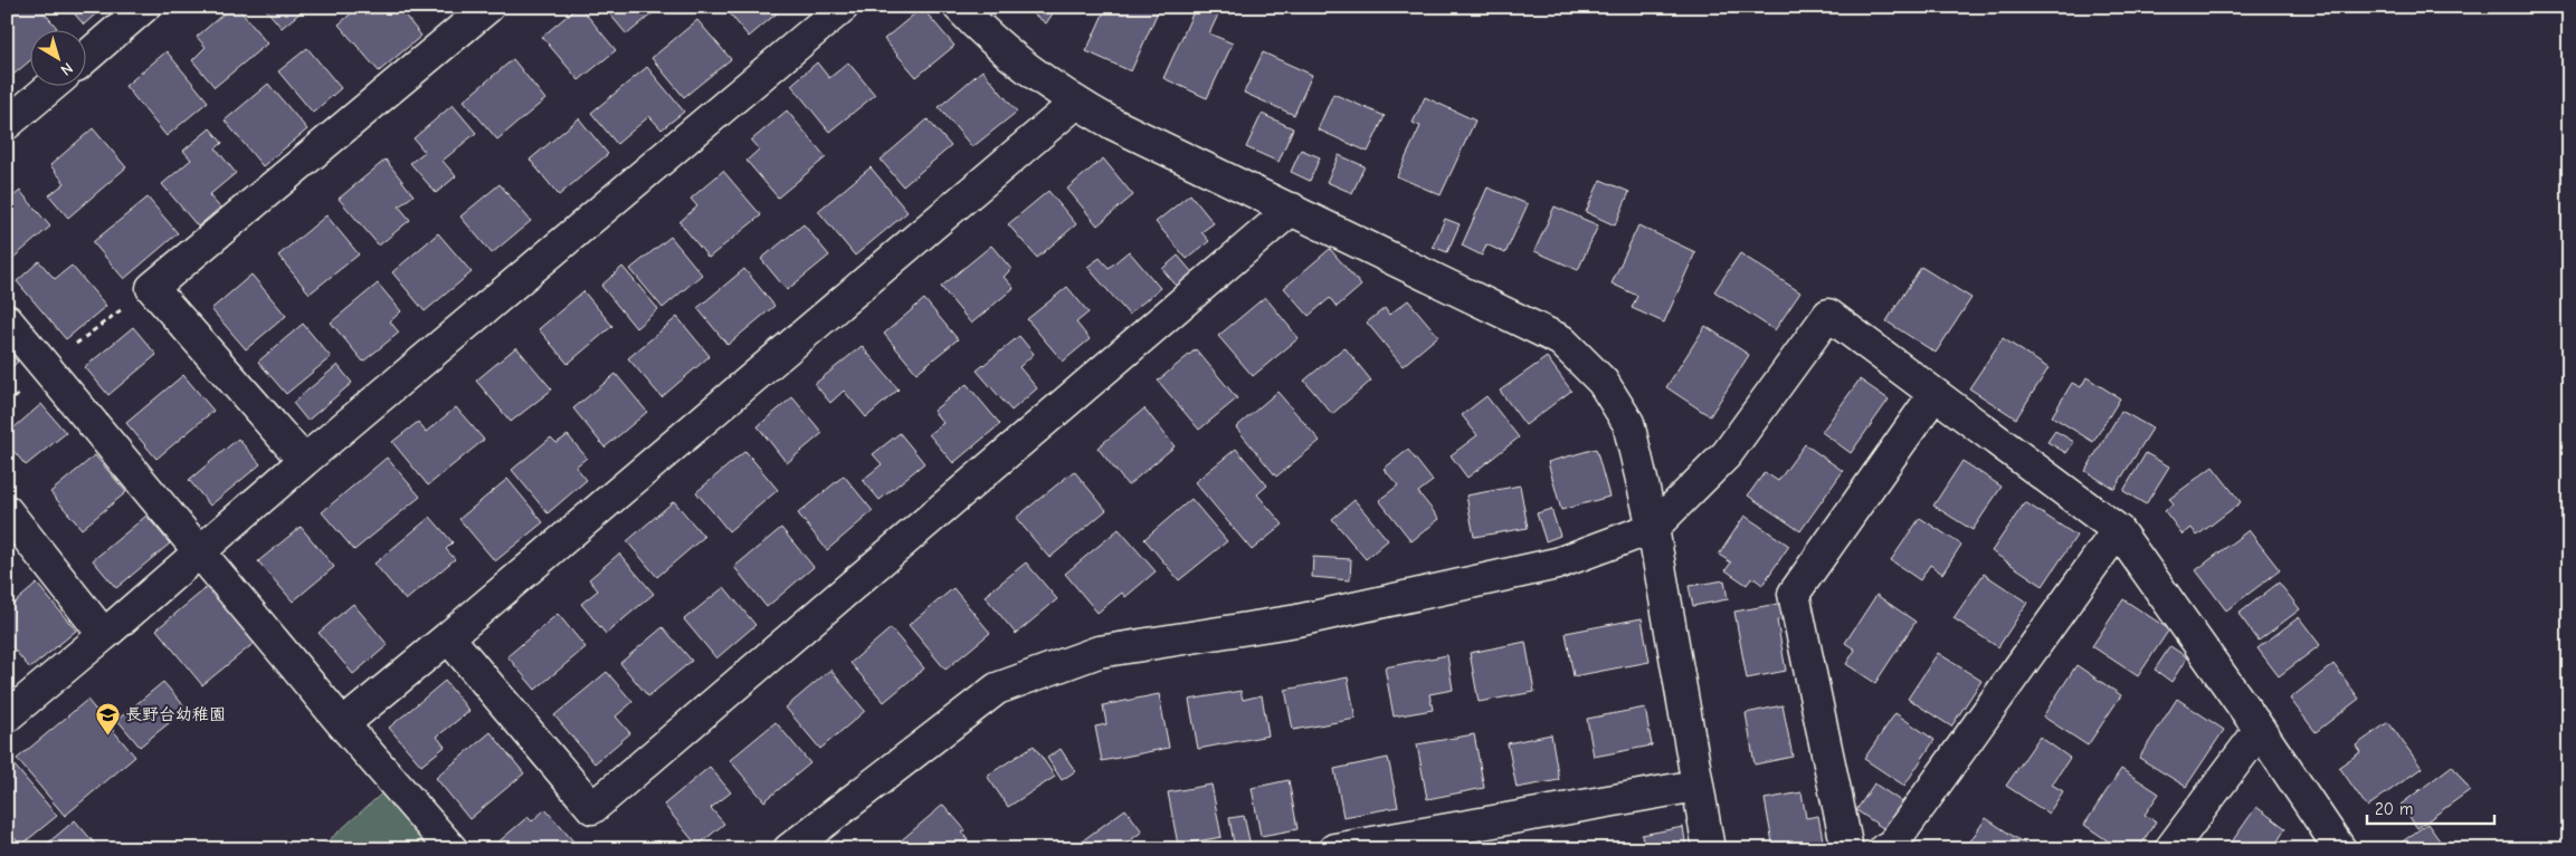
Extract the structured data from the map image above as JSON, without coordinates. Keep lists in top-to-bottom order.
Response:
{
  "places": {
    "school or university": ["長野台幼稚園"]
  },
  "scale_bar": "20 m",
  "north": "bottom right"
}
